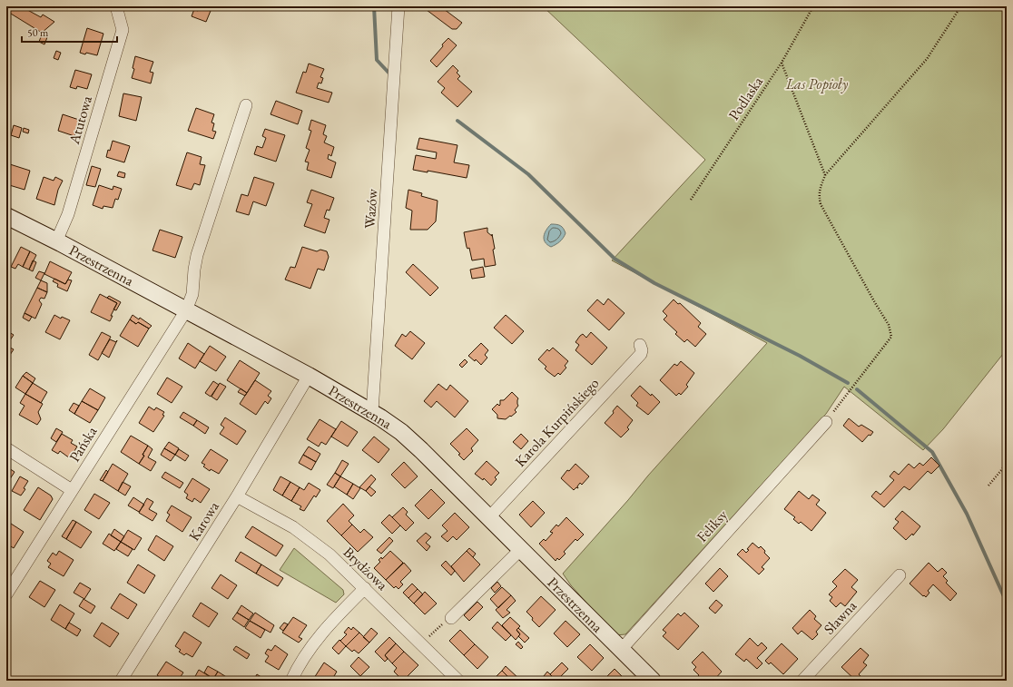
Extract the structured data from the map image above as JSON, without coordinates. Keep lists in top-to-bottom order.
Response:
{
  "streets": {
    "street": [
      "Atutowa",
      "Wazów",
      "Przestrzenna",
      "Karola Kurpińskiego",
      "Pańska",
      "Karowa",
      "Feliksy",
      "Brydżowa",
      "Sławna"
    ],
    "path": ["Podlaska"]
  },
  "crossings": [
    ["Atutowa", "Przestrzenna"],
    ["Wazów", "Przestrzenna"],
    ["Przestrzenna", "Karola Kurpińskiego"],
    ["Przestrzenna", "Pańska"],
    ["Przestrzenna", "Karowa"],
    ["Przestrzenna", "Feliksy"],
    ["Karowa", "Brydżowa"]
  ],
  "parks": ["Las Popioły"],
  "scale_bar": "50 m"
}
